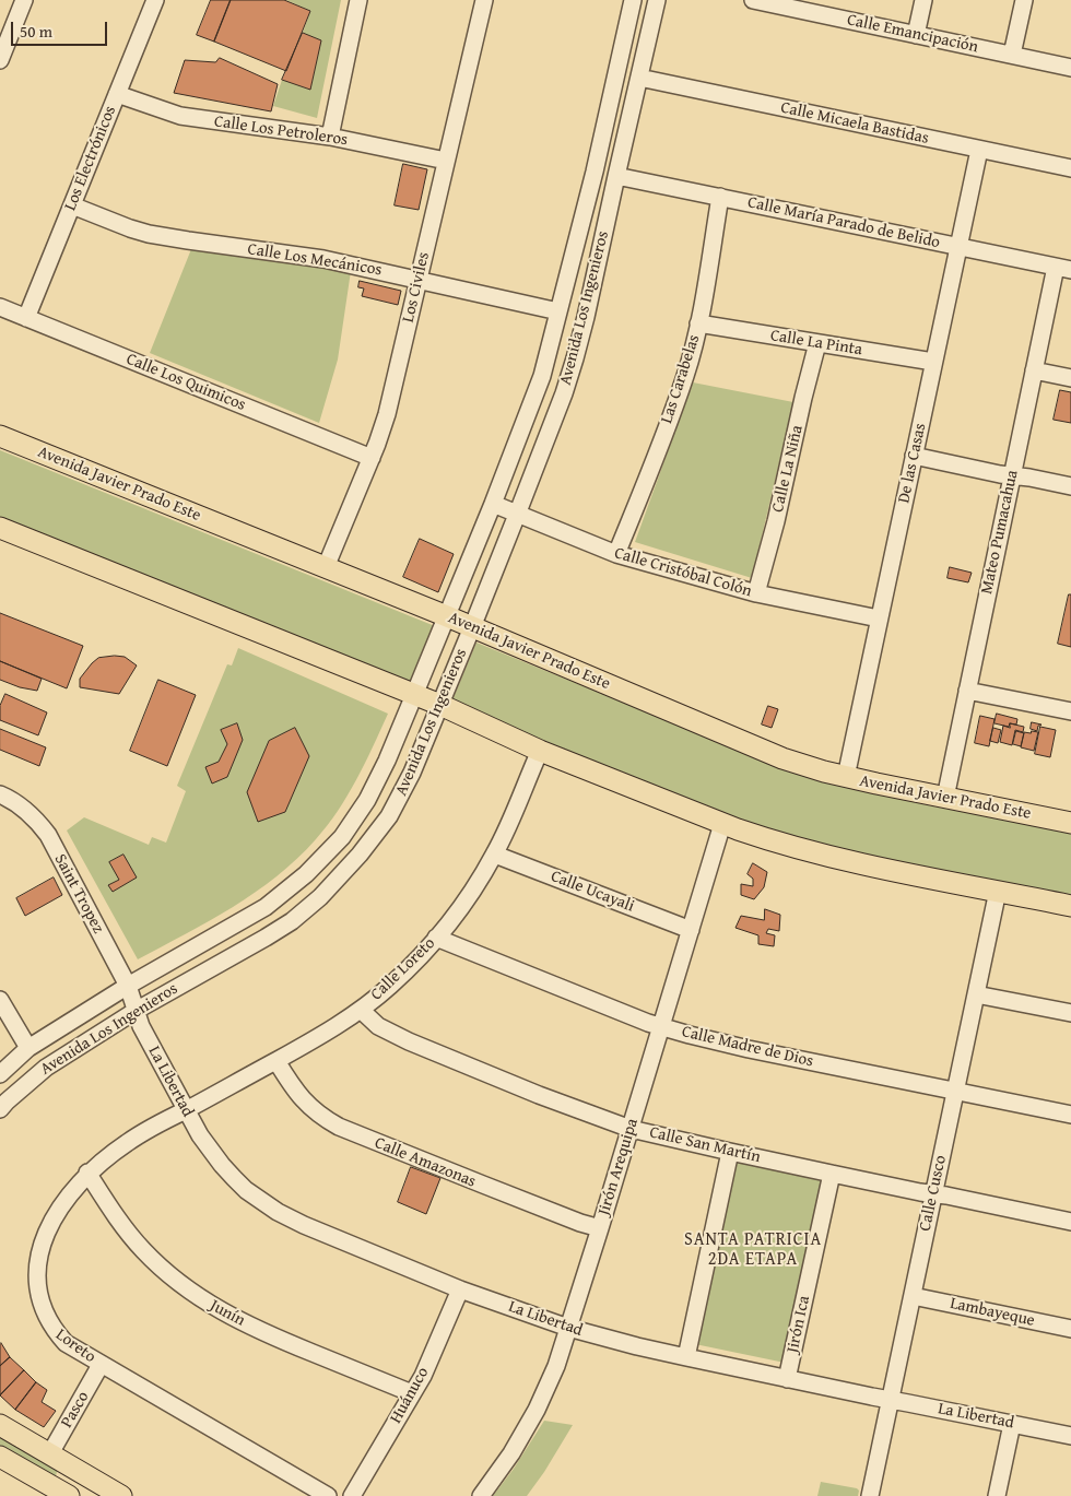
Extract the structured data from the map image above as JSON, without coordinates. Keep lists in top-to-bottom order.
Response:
{
  "streets": {
    "main road": ["Avenida Javier Prado Este"],
    "street": [
      "Calle Emancipación",
      "Calle Micaela Bastidas",
      "Calle Los Petroleros",
      "Los Electrónicos",
      "Calle María Parado de Belido",
      "Calle Los Mecánicos",
      "Los Civiles",
      "Avenida Los Ingenieros",
      "Calle La Pinta",
      "Las Carabelas",
      "Calle Los Quimicos",
      "De las Casas",
      "Calle La Niña",
      "Mateo Pumacahua",
      "Calle Cristóbal Colón",
      "Calle Ucayali",
      "Saint Tropez",
      "Calle Loreto",
      "Calle Madre de Dios",
      "La Libertad",
      "Calle San Martín",
      "Calle Amazonas",
      "Jirón Arequipa",
      "Calle Cusco",
      "Lambayeque",
      "Junín",
      "Jirón Ica",
      "Loreto",
      "Huánuco",
      "Pasco"
    ]
  },
  "crossings": [
    ["Calle Micaela Bastidas", "Avenida Los Ingenieros"],
    ["Calle Micaela Bastidas", "De las Casas"],
    ["Calle Los Petroleros", "Los Electrónicos"],
    ["Calle Los Petroleros", "Los Civiles"],
    ["Los Electrónicos", "Calle Los Mecánicos"],
    ["Los Electrónicos", "Calle Los Quimicos"],
    ["Calle María Parado de Belido", "Avenida Los Ingenieros"],
    ["Calle María Parado de Belido", "Las Carabelas"],
    ["Calle María Parado de Belido", "De las Casas"],
    ["Calle María Parado de Belido", "Mateo Pumacahua"],
    ["Calle Los Mecánicos", "Los Civiles"],
    ["Calle Los Mecánicos", "Avenida Los Ingenieros"],
    ["Los Civiles", "Calle Los Quimicos"],
    ["Los Civiles", "Avenida Javier Prado Este"],
    ["Avenida Los Ingenieros", "Avenida Javier Prado Este"],
    ["Avenida Los Ingenieros", "Calle Cristóbal Colón"],
    ["Avenida Los Ingenieros", "Saint Tropez"],
    ["Avenida Los Ingenieros", "La Libertad"],
    ["Calle La Pinta", "Las Carabelas"],
    ["Calle La Pinta", "De las Casas"],
    ["Calle La Pinta", "Calle La Niña"],
    ["Las Carabelas", "Calle Cristóbal Colón"],
    ["De las Casas", "Avenida Javier Prado Este"],
    ["De las Casas", "Calle Cristóbal Colón"],
    ["Calle La Niña", "Calle Cristóbal Colón"],
    ["Avenida Javier Prado Este", "Mateo Pumacahua"],
    ["Calle Ucayali", "Calle Loreto"],
    ["Calle Ucayali", "Jirón Arequipa"],
    ["Saint Tropez", "La Libertad"],
    ["Calle Loreto", "Calle Madre de Dios"],
    ["Calle Loreto", "La Libertad"],
    ["Calle Loreto", "Calle San Martín"],
    ["Calle Loreto", "Calle Amazonas"],
    ["Calle Loreto", "Loreto"],
    ["Calle Madre de Dios", "Jirón Arequipa"],
    ["Calle Madre de Dios", "Calle Cusco"],
    ["La Libertad", "Jirón Arequipa"],
    ["La Libertad", "Calle Cusco"],
    ["La Libertad", "Jirón Ica"],
    ["La Libertad", "Loreto"],
    ["La Libertad", "Huánuco"],
    ["Calle San Martín", "Jirón Arequipa"],
    ["Calle San Martín", "Calle Cusco"],
    ["Calle San Martín", "Jirón Ica"],
    ["Calle Amazonas", "Jirón Arequipa"],
    ["Calle Cusco", "Lambayeque"],
    ["Junín", "Loreto"],
    ["Junín", "Huánuco"],
    ["Loreto", "Pasco"]
  ],
  "districts": ["SANTA PATRICIA 2DA ETAPA"],
  "scale_bar": "50 m"
}
